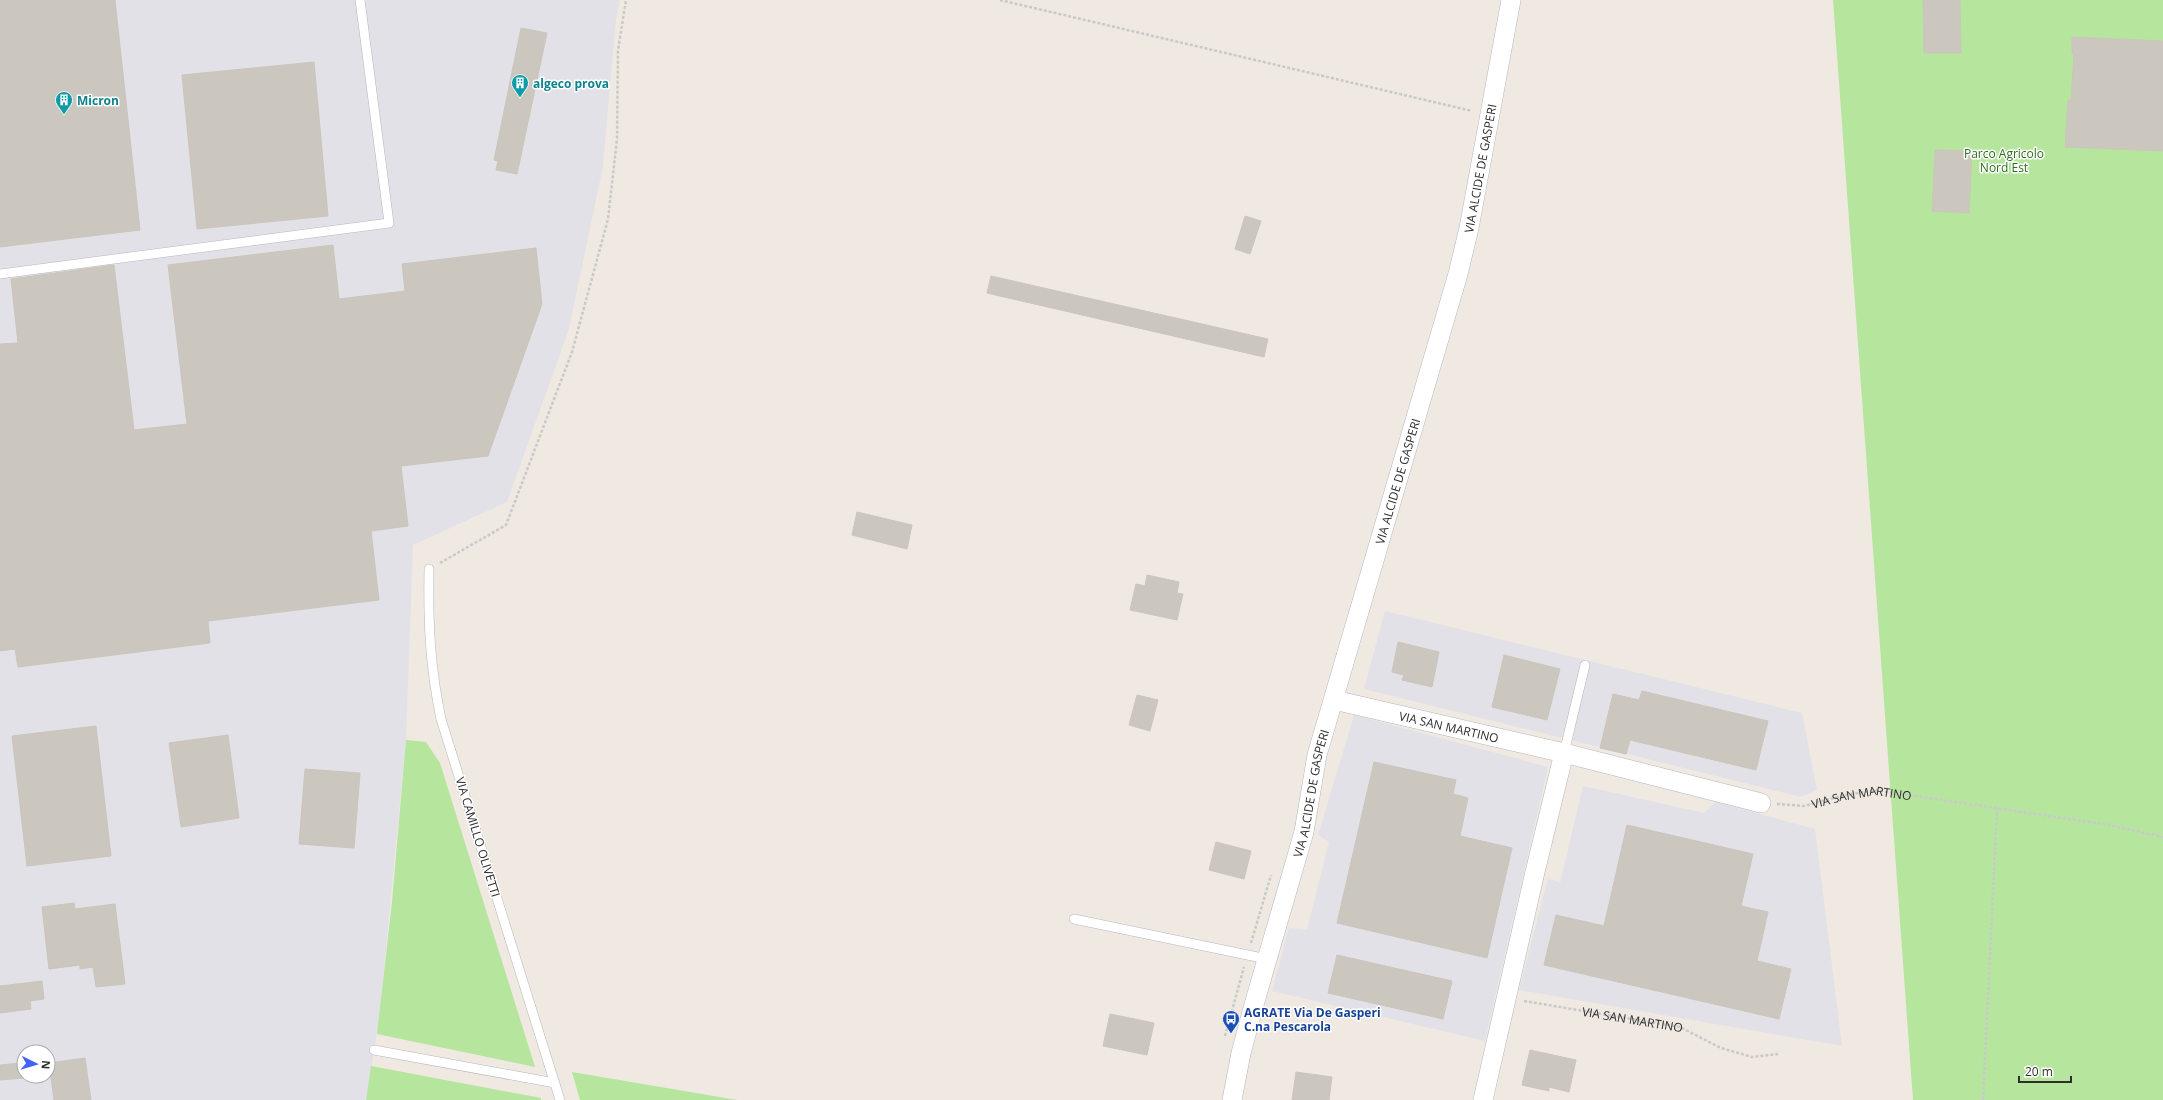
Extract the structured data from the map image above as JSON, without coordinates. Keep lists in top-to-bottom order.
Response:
{
  "streets": {
    "street": ["VIA ALCIDE DE GASPERI", "VIA SAN MARTINO"],
    "lane": ["VIA CAMILLO OLIVETTI"]
  },
  "crossings": [
    ["VIA ALCIDE DE GASPERI", "VIA SAN MARTINO"]
  ],
  "parks": ["Parco Agricolo Nord Est"],
  "places": {
    "building": ["algeco prova", "Micron"],
    "bus stop": ["AGRATE Via De Gasperi C.na Pescarola"]
  },
  "scale_bar": "20 m",
  "north": "right"
}
